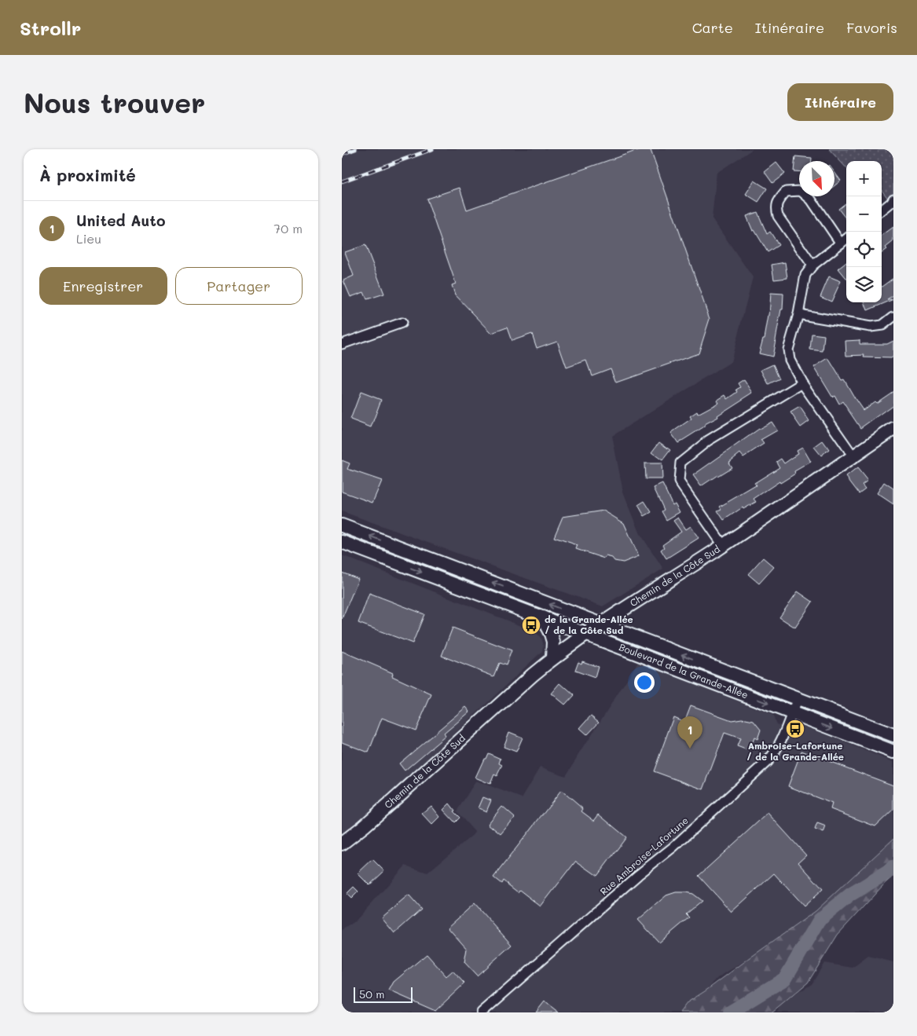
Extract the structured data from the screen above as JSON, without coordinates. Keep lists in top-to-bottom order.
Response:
{
  "streets": {
    "street": ["Chemin de la Côte Sud", "Boulevard de la Grande-Allée", "Rue Ambroise-Lafortune"]
  },
  "crossings": [
    ["Chemin de la Côte Sud", "Boulevard de la Grande-Allée"],
    ["Boulevard de la Grande-Allée", "Rue Ambroise-Lafortune"]
  ],
  "places": {
    "bus stop": ["de la Grande-Allée / de la Côte Sud", "Ambroise-Lafortune / de la Grande-Allée"]
  },
  "scale_bar": "50 m",
  "north": "bottom right",
  "page": {
    "header": "Strollr",
    "nav": ["Carte", "Itinéraire", "Favoris"],
    "buttons": [
      "Itinéraire",
      ["Enregistrer", "Partager"]
    ],
    "title": "Nous trouver",
    "heading": "À proximité",
    "map_buttons": ["+", "−"],
    "list": [
      {
        "mark": "1",
        "name": "United Auto",
        "note": "Lieu",
        "value": "70 m"
      }
    ],
    "pins": "1",
    "scale": "50 m"
  }
}
